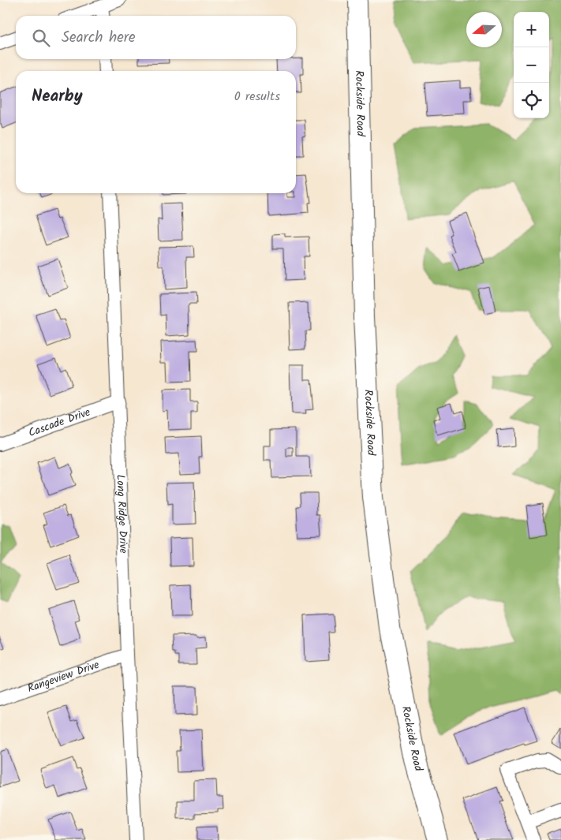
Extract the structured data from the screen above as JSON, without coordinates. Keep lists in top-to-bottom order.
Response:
{
  "streets": {
    "main road": ["Rockside Road"],
    "street": ["Cascade Drive", "Long Ridge Drive", "Rangeview Drive"]
  },
  "crossings": [
    ["Cascade Drive", "Long Ridge Drive"],
    ["Long Ridge Drive", "Rangeview Drive"]
  ],
  "north": "left",
  "page": {
    "map_buttons": ["+", "−"],
    "search": "Search here",
    "heading": ["Nearby", "0 results"]
  }
}
